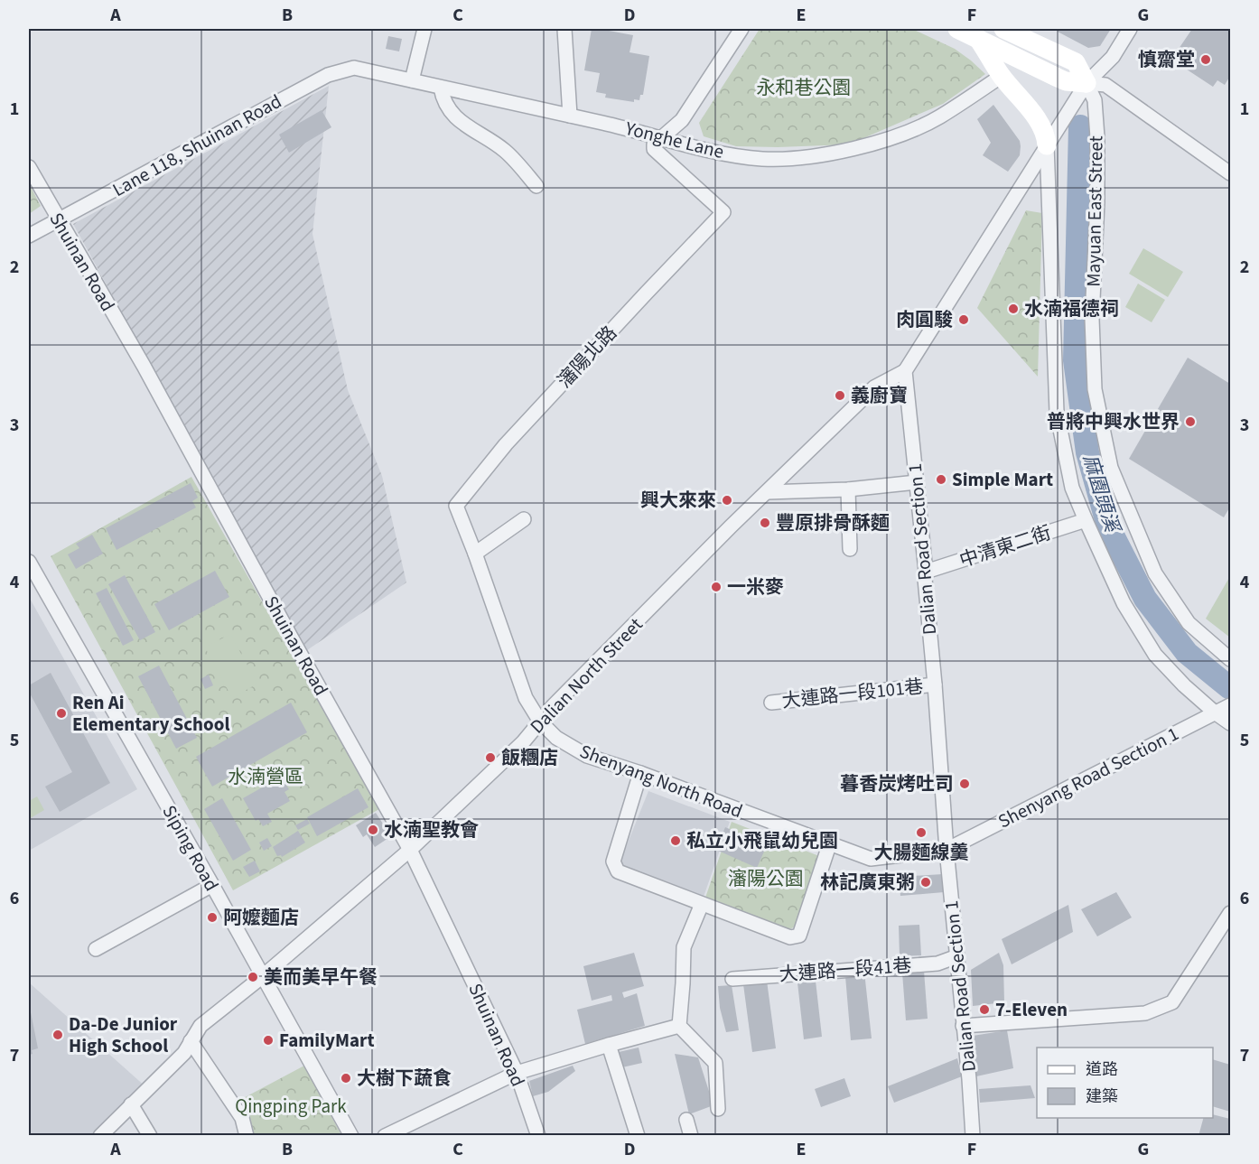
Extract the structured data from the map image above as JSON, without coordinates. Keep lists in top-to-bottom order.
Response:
{
  "streets": {
    "street": [
      "Yonghe Lane",
      "Lane 118, Shuinan Road",
      "Mayuan East Street",
      "Shuinan Road",
      "瀋陽北路",
      "中清東二街",
      "Dalian Road Section 1",
      "Dalian North Street",
      "大連路一段101巷",
      "Shenyang Road Section 1",
      "Shenyang North Road",
      "Siping Road",
      "大連路一段41巷"
    ]
  },
  "crossings": [
    ["Yonghe Lane", "Lane 118, Shuinan Road"],
    ["Yonghe Lane", "瀋陽北路"],
    ["Lane 118, Shuinan Road", "Shuinan Road"],
    ["Shuinan Road", "Dalian North Street"],
    ["瀋陽北路", "Shenyang North Road"],
    ["中清東二街", "Dalian Road Section 1"],
    ["Dalian Road Section 1", "Dalian North Street"],
    ["Dalian Road Section 1", "大連路一段101巷"],
    ["Dalian Road Section 1", "Shenyang Road Section 1"],
    ["Dalian Road Section 1", "Shenyang North Road"],
    ["Dalian Road Section 1", "大連路一段41巷"],
    ["Dalian North Street", "Shenyang North Road"],
    ["Dalian North Street", "Siping Road"],
    ["Shenyang Road Section 1", "Shenyang North Road"]
  ],
  "water": ["麻園頭溪"],
  "parks": [
    "永和巷公園",
    "水湳營區",
    "瀋陽公園",
    "Qingping Park"
  ],
  "places": [
    "慎齋堂",
    "水湳福德祠",
    "肉圓駿",
    "義廚寶",
    "普將中興水世界",
    "Simple Mart",
    "興大來來",
    "豐原排骨酥麵",
    "一米麥",
    "Ren Ai Elementary School",
    "飯糰店",
    "暮香炭烤吐司",
    "水湳聖教會",
    "大腸麵線羹",
    "私立小飛鼠幼兒園",
    "林記廣東粥",
    "阿嬤麵店",
    "美而美早午餐",
    "7-Eleven",
    "Da-De Junior High School",
    "FamilyMart",
    "大樹下蔬食"
  ],
  "legend": ["道路", "建築"],
  "grid": {
    "columns": [
      "A",
      "B",
      "C",
      "D",
      "E",
      "F",
      "G"
    ],
    "rows": [
      "1",
      "2",
      "3",
      "4",
      "5",
      "6",
      "7"
    ]
  }
}
